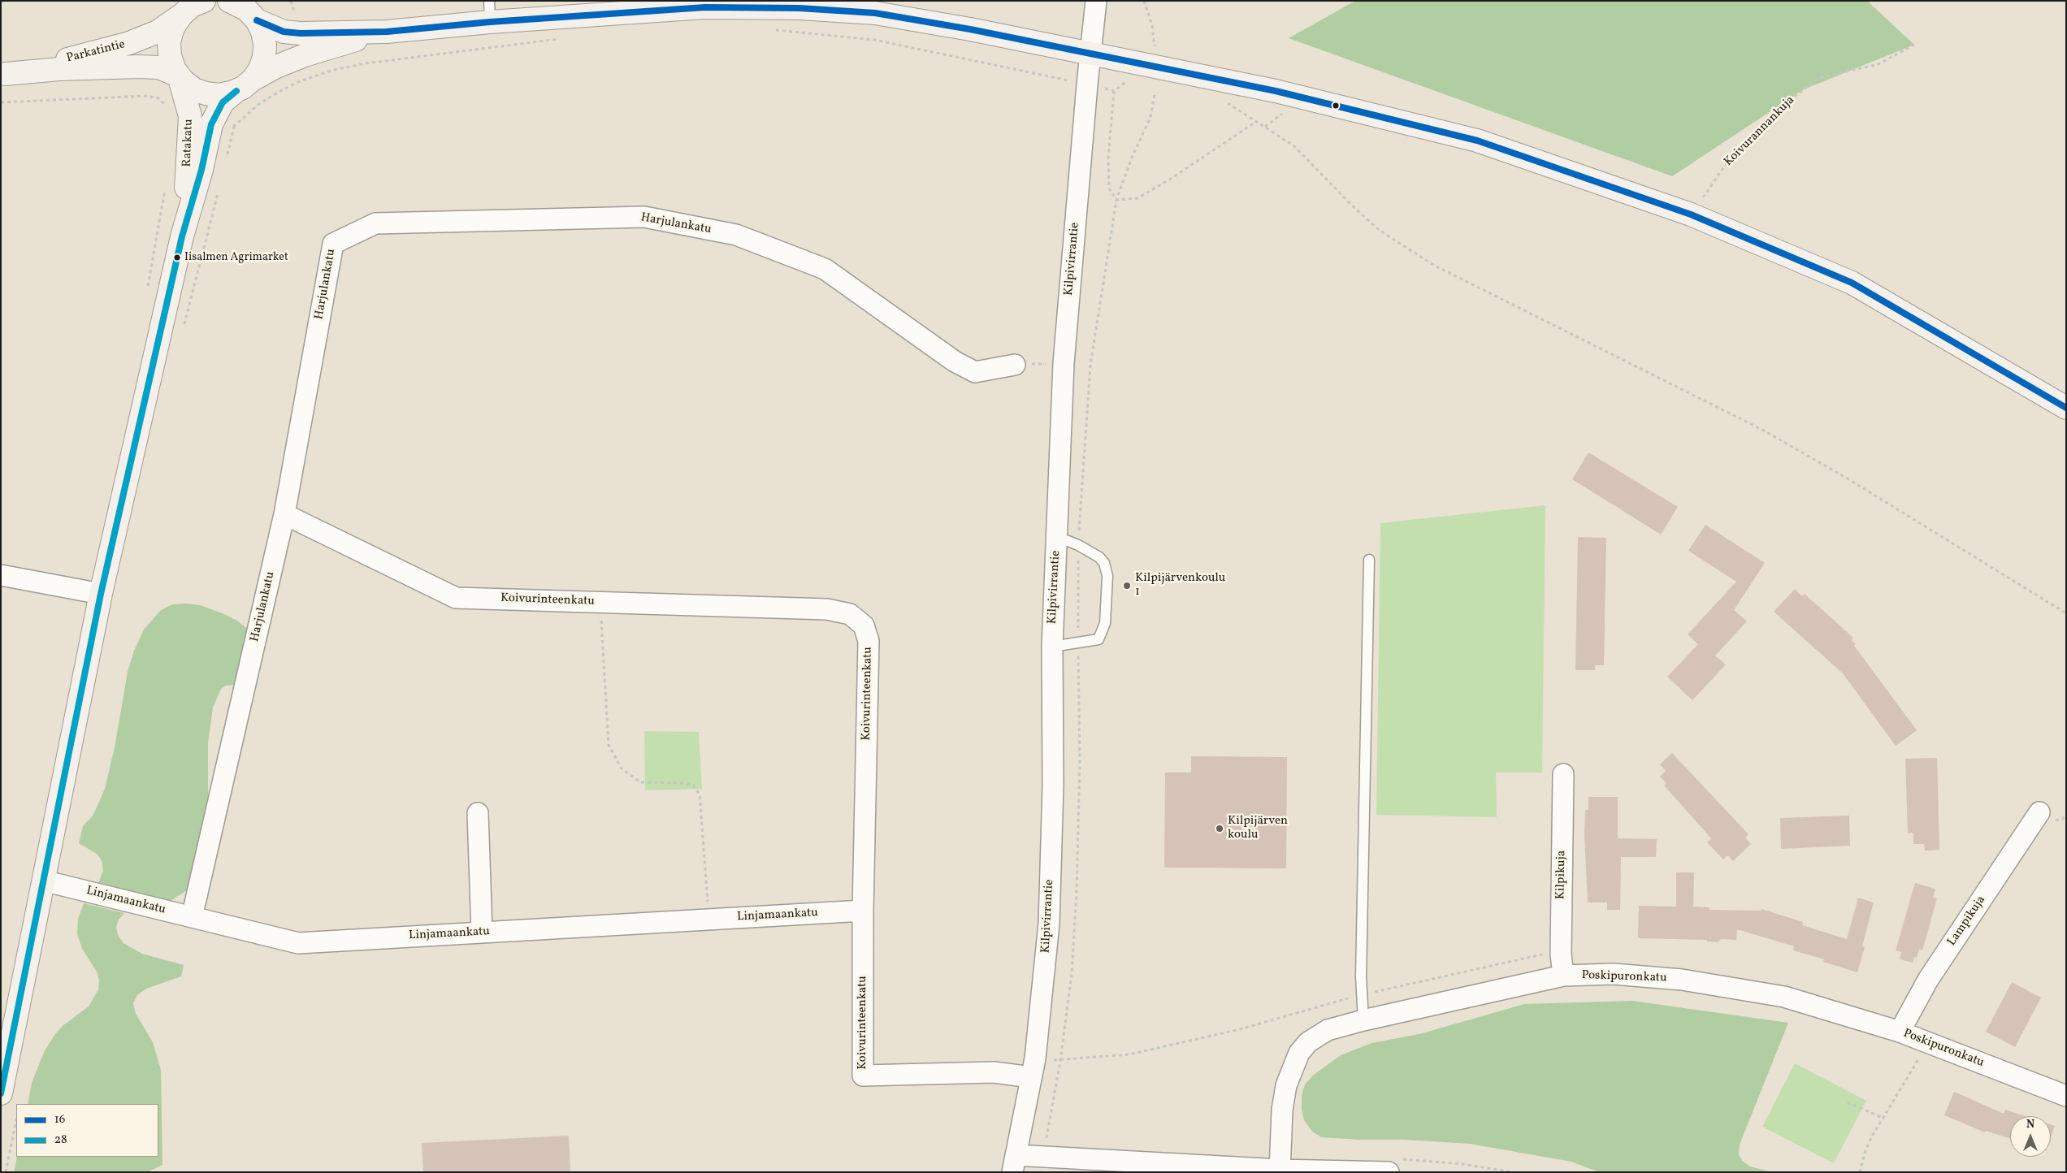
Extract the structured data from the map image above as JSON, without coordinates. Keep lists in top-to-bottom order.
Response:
{
  "streets": {
    "street": [
      "Parkatintie",
      "Ratakatu",
      "Harjulankatu",
      "Kilpivirrantie",
      "Koivurinteenkatu",
      "Kilpikuja",
      "Linjamaankatu",
      "Lampikuja",
      "Poskipuronkatu"
    ],
    "path": ["Koivurannankuja"]
  },
  "crossings": [
    ["Parkatintie", "Ratakatu"],
    ["Ratakatu", "Linjamaankatu"],
    ["Harjulankatu", "Koivurinteenkatu"],
    ["Harjulankatu", "Linjamaankatu"],
    ["Kilpivirrantie", "Koivurinteenkatu"],
    ["Koivurinteenkatu", "Linjamaankatu"],
    ["Kilpikuja", "Poskipuronkatu"],
    ["Lampikuja", "Poskipuronkatu"]
  ],
  "places": ["Iisalmen Agrimarket", "Kilpijärvenkoulu 1", "Kilpijärven koulu"],
  "lines": ["transit line 16", "transit line 28"],
  "legend": ["16", "28"],
  "north": "top"
}
